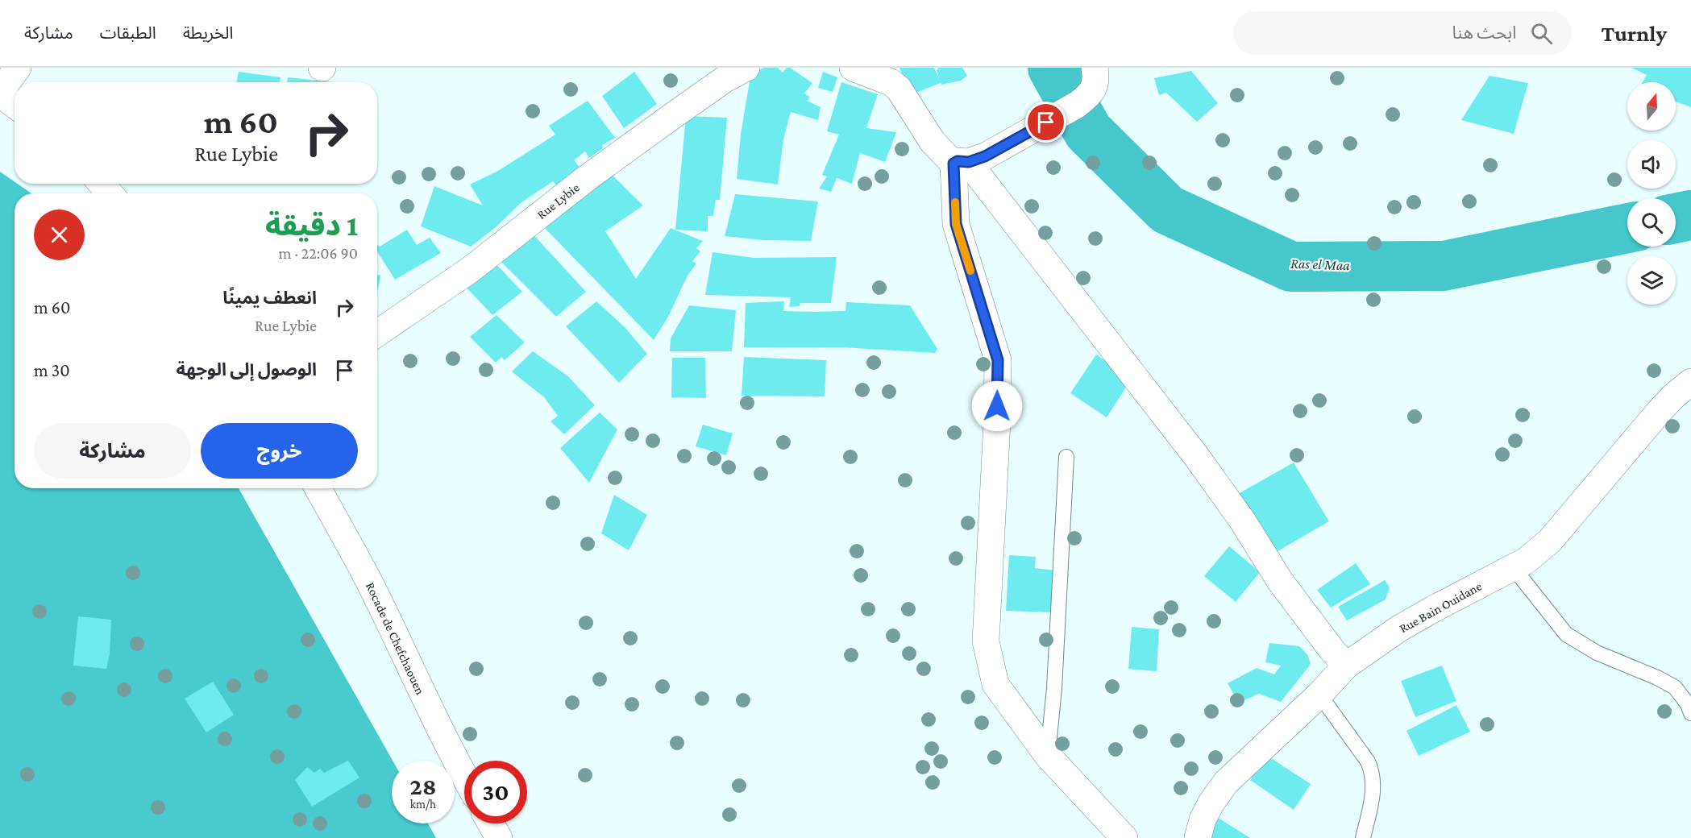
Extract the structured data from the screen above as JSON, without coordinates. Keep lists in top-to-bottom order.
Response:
{
  "streets": {
    "street": ["Rue Lybie", "Rue Bain Ouidane", "Rocade de Chefchaouen"]
  },
  "water": ["Ras el Maa"],
  "north": "top",
  "page": {
    "header": "Turnly",
    "search": "ابحث هنا",
    "nav": ["الخريطة", "الطبقات", "مشاركة"],
    "turn": ["60 m", "Rue Lybie"],
    "heading": ["1 دقيقة", "90 m · 22:06"],
    "list": [
      {
        "name": "انعطف يمينًا",
        "note": "Rue Lybie",
        "value": "60 m"
      },
      {
        "name": "الوصول إلى الوجهة",
        "value": "30 m"
      }
    ],
    "buttons": ["خروج", "مشاركة"],
    "speed": "28 km/h",
    "limit": "30"
  }
}
